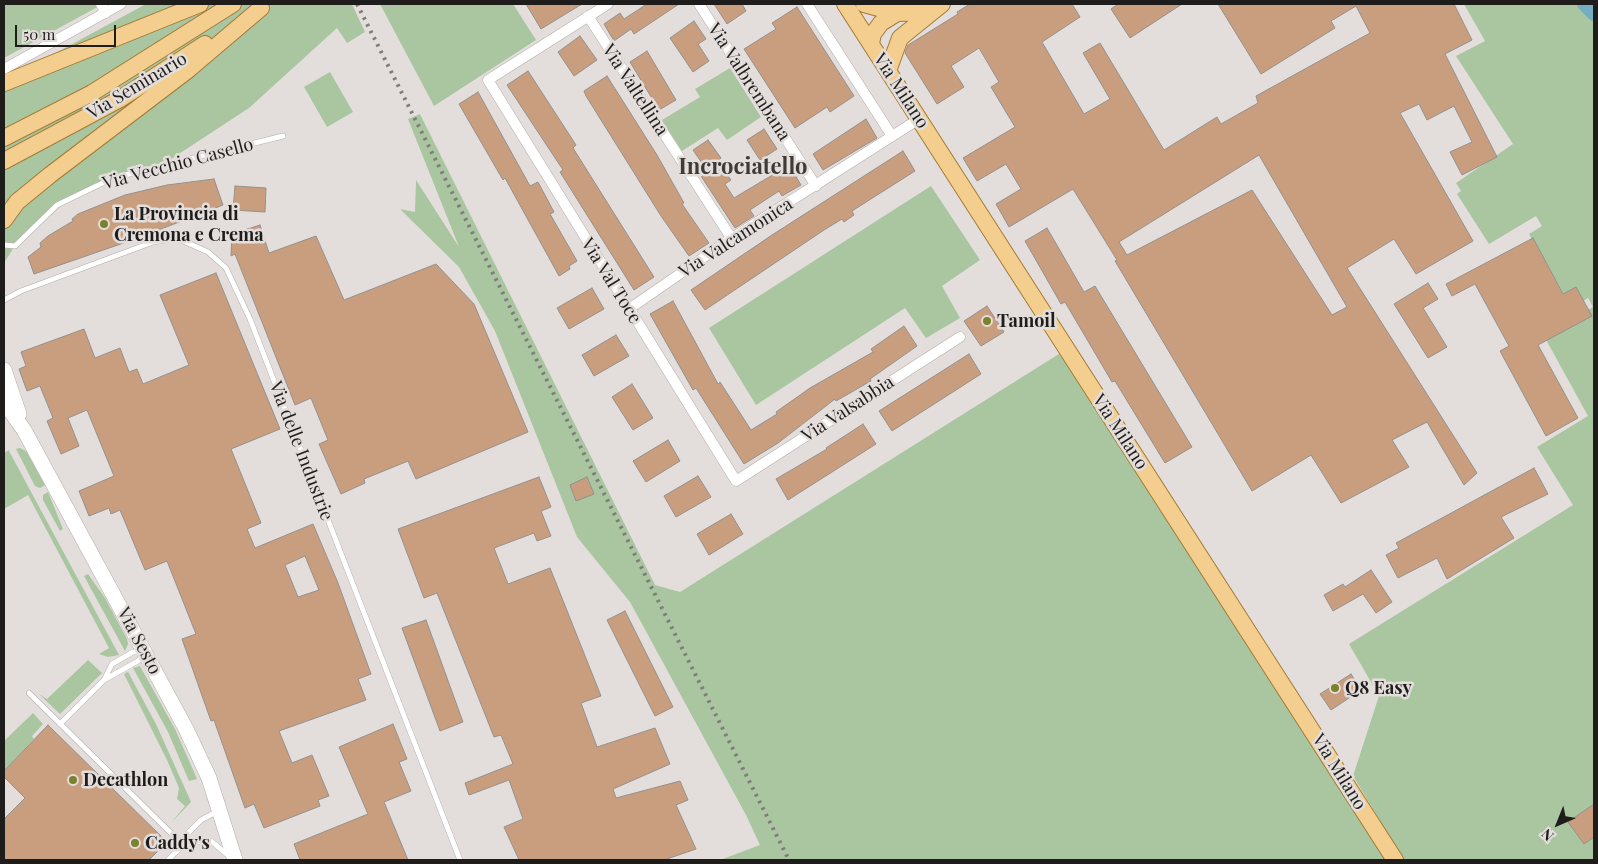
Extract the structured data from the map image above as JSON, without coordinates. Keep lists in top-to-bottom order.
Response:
{
  "streets": {
    "main road": ["Via Seminario", "Via Milano"],
    "street": [
      "Via Valbrembana",
      "Via Valtellina",
      "Via Valcamonica",
      "Via Val Toce",
      "Via Valsabbia",
      "Via Sesto"
    ],
    "lane": ["Via Vecchio Casello", "Via delle Industrie"]
  },
  "crossings": [
    ["Via Valbrembana", "Via Valcamonica"],
    ["Via Valtellina", "Via Valcamonica"],
    ["Via Valtellina", "Via Val Toce"],
    ["Via Milano", "Via Valcamonica"],
    ["Via Valcamonica", "Via Val Toce"],
    ["Via Val Toce", "Via Valsabbia"]
  ],
  "districts": ["Incrociatello"],
  "places": [
    "La Provincia di Cremona e Crema",
    "Tamoil",
    "Q8 Easy",
    "Decathlon",
    "Caddy's"
  ],
  "scale_bar": "50 m",
  "north": "bottom left"
}
